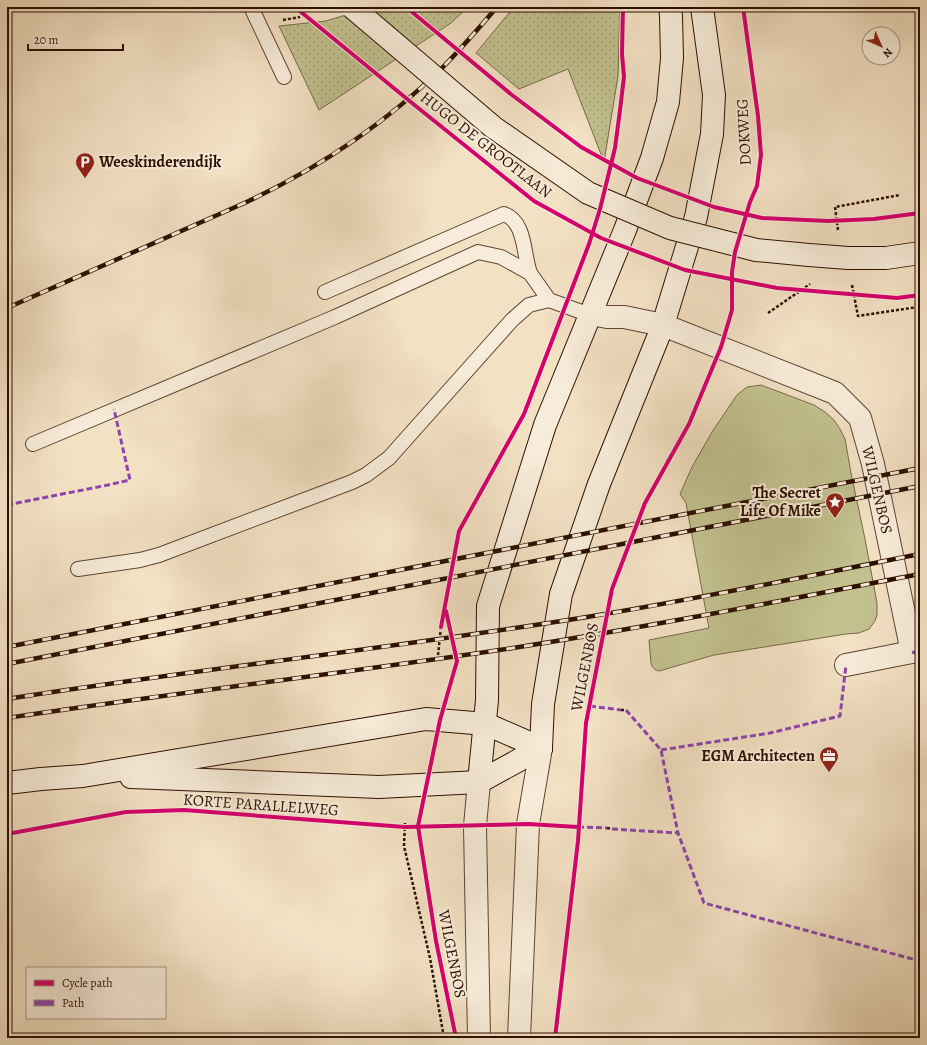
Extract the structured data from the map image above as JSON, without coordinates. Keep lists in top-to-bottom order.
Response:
{
  "streets": {
    "main road": [
      "DOKWEG",
      "HUGO DE GROOTLAAN",
      "WILGENBOS",
      "KORTE PARALLELWEG"
    ]
  },
  "crossings": [
    ["DOKWEG", "WILGENBOS"],
    ["WILGENBOS", "KORTE PARALLELWEG"]
  ],
  "places": {
    "parking": ["Weeskinderendijk"],
    "place": ["The Secret Life Of Mike"],
    "office": ["EGM Architecten"]
  },
  "legend": ["Cycle path", "Path"],
  "scale_bar": "20 m",
  "north": "bottom right"
}
